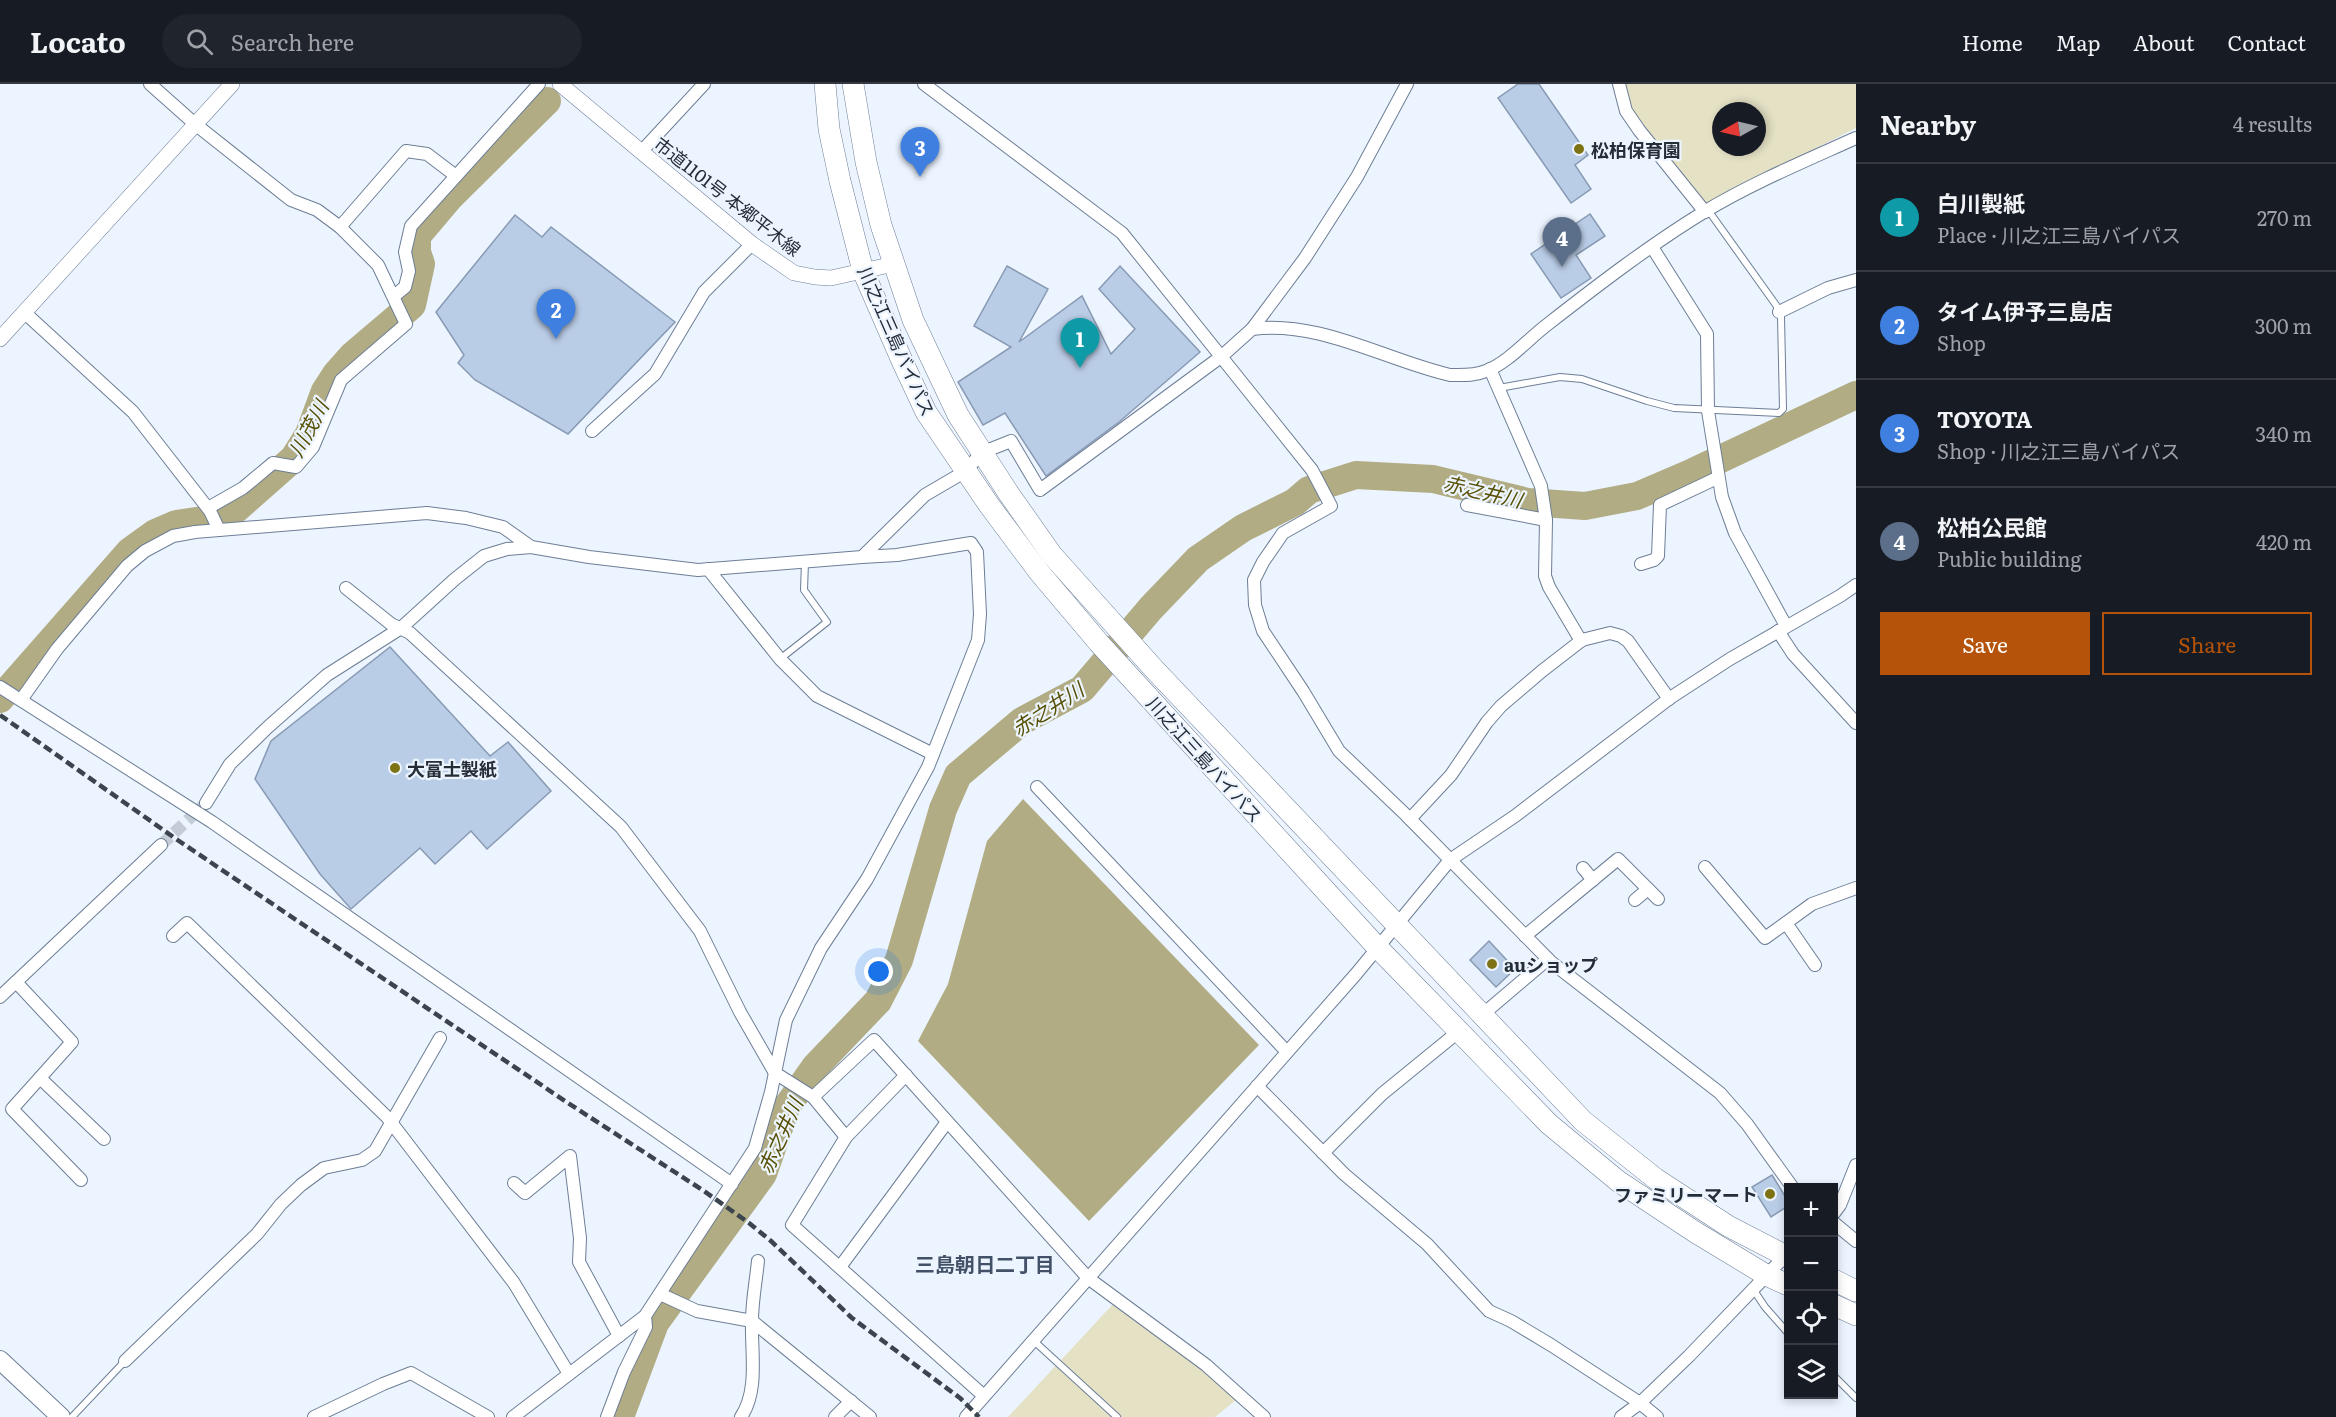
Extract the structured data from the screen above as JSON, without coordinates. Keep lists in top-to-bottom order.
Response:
{
  "streets": {
    "highway": ["川之江三島バイパス"],
    "street": ["市道1101号 本郷平木線"]
  },
  "crossings": [
    ["市道1101号 本郷平木線", "川之江三島バイパス"]
  ],
  "districts": ["三島朝日二丁目"],
  "water": ["川茂川", "赤之井川"],
  "places": [
    "松柏保育園",
    "大富士製紙",
    "auショップ",
    "ファミリーマート"
  ],
  "north": "left",
  "page": {
    "header": "Locato",
    "search": "Search here",
    "nav": [
      "Home",
      "Map",
      "About",
      "Contact"
    ],
    "heading": ["Nearby", "4 results"],
    "pins": [
      "3",
      "4",
      "2",
      "1"
    ],
    "list": [
      {
        "mark": "1",
        "name": "白川製紙",
        "note": "Place · 川之江三島バイパス",
        "value": "270 m"
      },
      {
        "mark": "2",
        "name": "タイム伊予三島店",
        "note": "Shop",
        "value": "300 m"
      },
      {
        "mark": "3",
        "name": "TOYOTA",
        "note": "Shop · 川之江三島バイパス",
        "value": "340 m"
      },
      {
        "mark": "4",
        "name": "松柏公民館",
        "note": "Public building",
        "value": "420 m"
      }
    ],
    "buttons": ["Save", "Share"],
    "map_buttons": ["+", "−"]
  }
}
